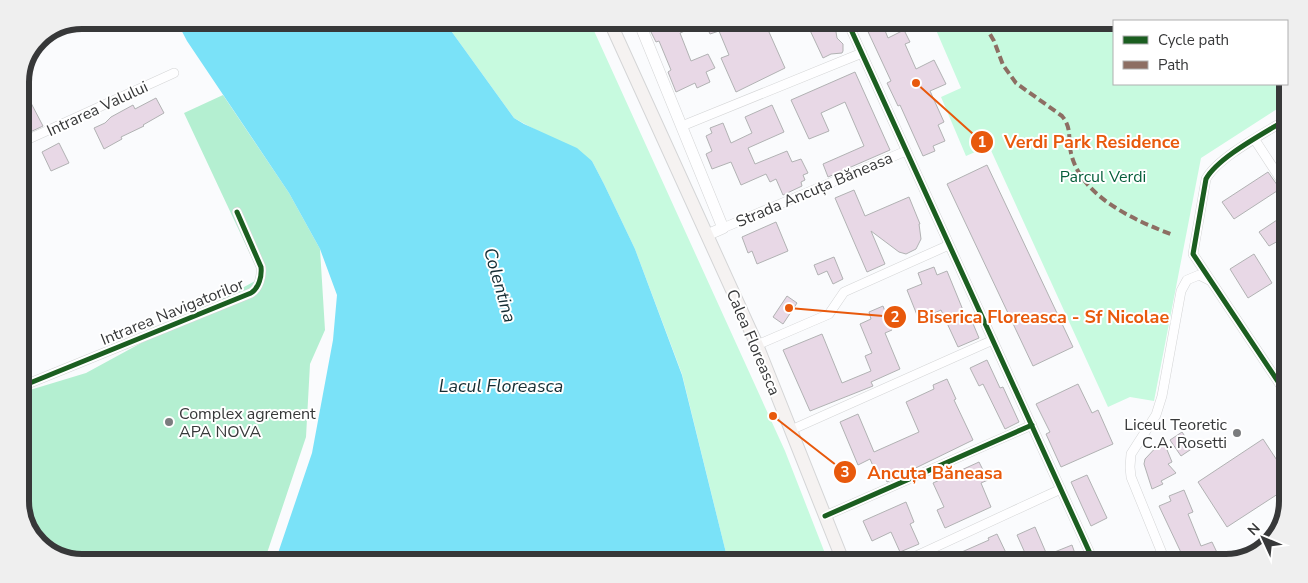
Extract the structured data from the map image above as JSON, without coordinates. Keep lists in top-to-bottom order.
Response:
{
  "streets": {
    "main road": ["Calea Floreasca"],
    "street": ["Intrarea Valului", "Strada Ancuța Băneasa", "Intrarea Navigatorilor"]
  },
  "water": ["Colentina", "Lacul Floreasca"],
  "parks": ["Parcul Verdi"],
  "places": [
    "Verdi Park Residence",
    "Biserica Floreasca - Sf Nicolae",
    "Ancuța Băneasa",
    "Complex agrement APA NOVA",
    "Liceul Teoretic C.A. Rosetti"
  ],
  "legend": ["Cycle path", "Path"],
  "north": "top left"
}
